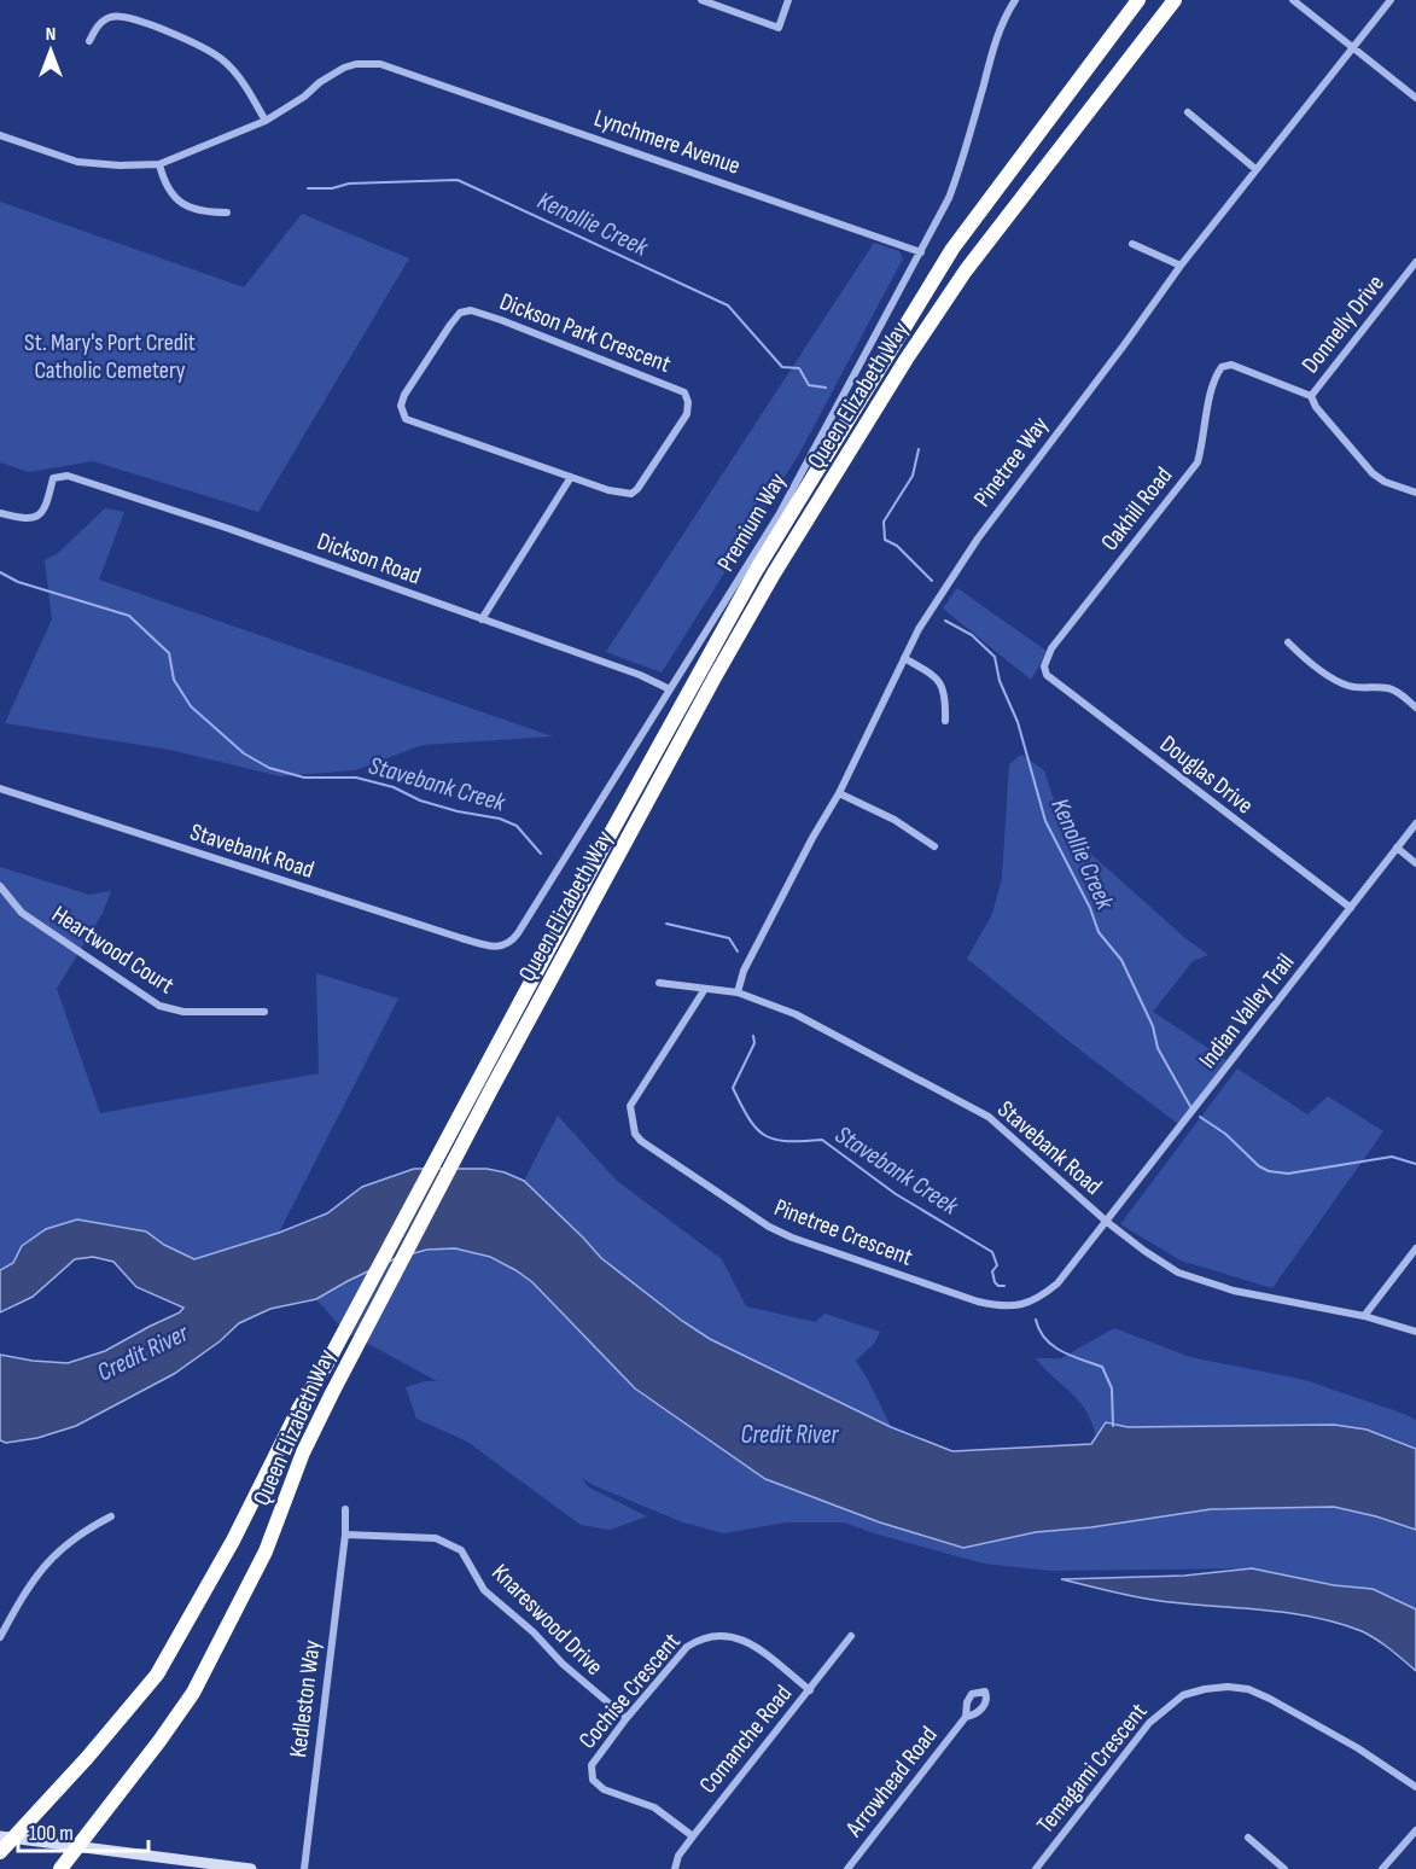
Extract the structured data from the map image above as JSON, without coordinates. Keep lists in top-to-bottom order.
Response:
{
  "streets": {
    "highway": ["Queen Elizabeth Way"],
    "street": [
      "Lynchmere Avenue",
      "Donnelly Drive",
      "Dickson Park Crescent",
      "Pinetree Way",
      "Oakhill Road",
      "Premium Way",
      "Dickson Road",
      "Douglas Drive",
      "Stavebank Road",
      "Heartwood Court",
      "Indian Valley Trail",
      "Pinetree Crescent",
      "Knareswood Drive",
      "Cochise Crescent",
      "Kedleston Way",
      "Comanche Road",
      "Temagami Crescent",
      "Arrowhead Road"
    ]
  },
  "crossings": [
    ["Lynchmere Avenue", "Premium Way"],
    ["Donnelly Drive", "Oakhill Road"],
    ["Pinetree Way", "Stavebank Road"],
    ["Oakhill Road", "Douglas Drive"],
    ["Premium Way", "Dickson Road"],
    ["Premium Way", "Stavebank Road"],
    ["Douglas Drive", "Indian Valley Trail"],
    ["Stavebank Road", "Indian Valley Trail"],
    ["Stavebank Road", "Pinetree Crescent"],
    ["Indian Valley Trail", "Pinetree Crescent"],
    ["Knareswood Drive", "Cochise Crescent"],
    ["Knareswood Drive", "Kedleston Way"],
    ["Cochise Crescent", "Comanche Road"]
  ],
  "water": ["Kenollie Creek", "Stavebank Creek", "Credit River"],
  "parks": ["St. Mary's Port Credit Catholic Cemetery"],
  "scale_bar": "100 m",
  "north": "top"
}
